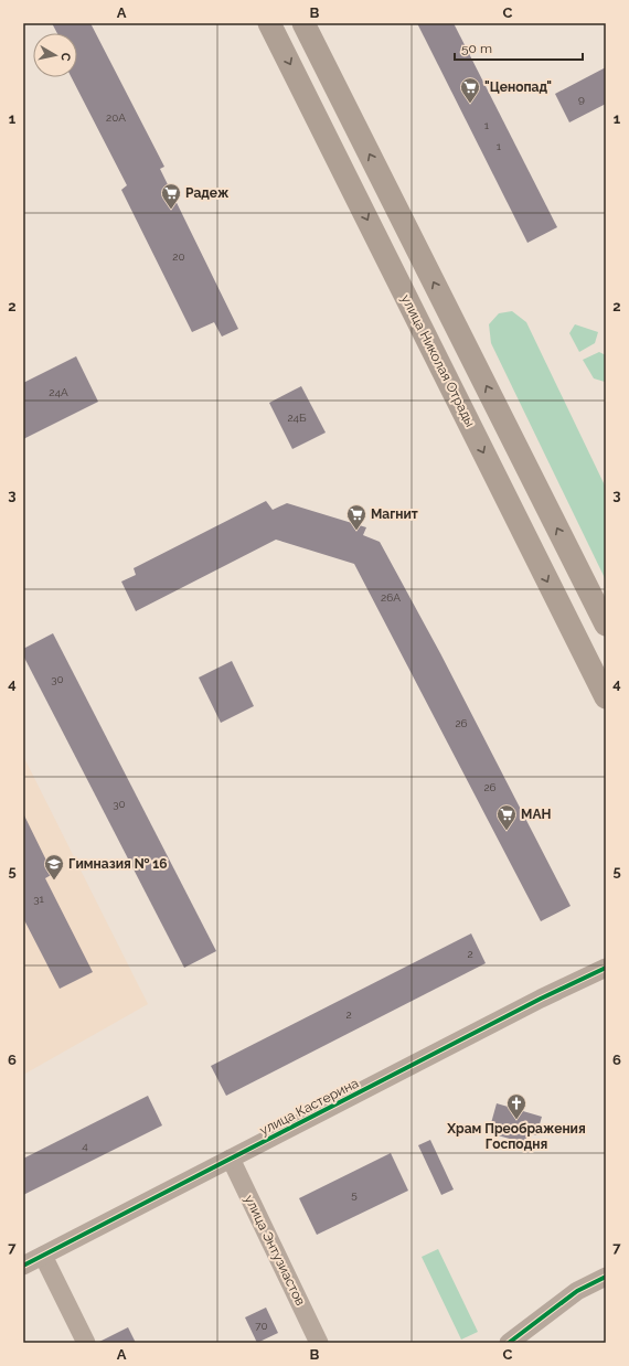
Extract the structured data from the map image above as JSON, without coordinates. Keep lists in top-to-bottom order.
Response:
{
  "streets": {
    "main road": ["улица Николая Отрады"],
    "street": ["улица Кастерина", "улица Энтузиастов"]
  },
  "crossings": [
    ["улица Кастерина", "улица Энтузиастов"]
  ],
  "places": {
    "supermarket": [
      "\"Ценопад\"",
      "Радеж",
      "Магнит",
      "МАН"
    ],
    "school or university": ["Гимназия № 16"],
    "church": ["Храм Преображения Господня"]
  },
  "house_numbers": [
    "9",
    "20А",
    "1",
    "1",
    "20",
    "24А",
    "24Б",
    "26А",
    "30",
    "26",
    "26",
    "30",
    "31",
    "2",
    "2",
    "4",
    "5",
    "70"
  ],
  "scale_bar": "50 m",
  "north": "right",
  "grid": {
    "columns": ["A", "B", "C"],
    "rows": [
      "1",
      "2",
      "3",
      "4",
      "5",
      "6",
      "7"
    ]
  }
}
